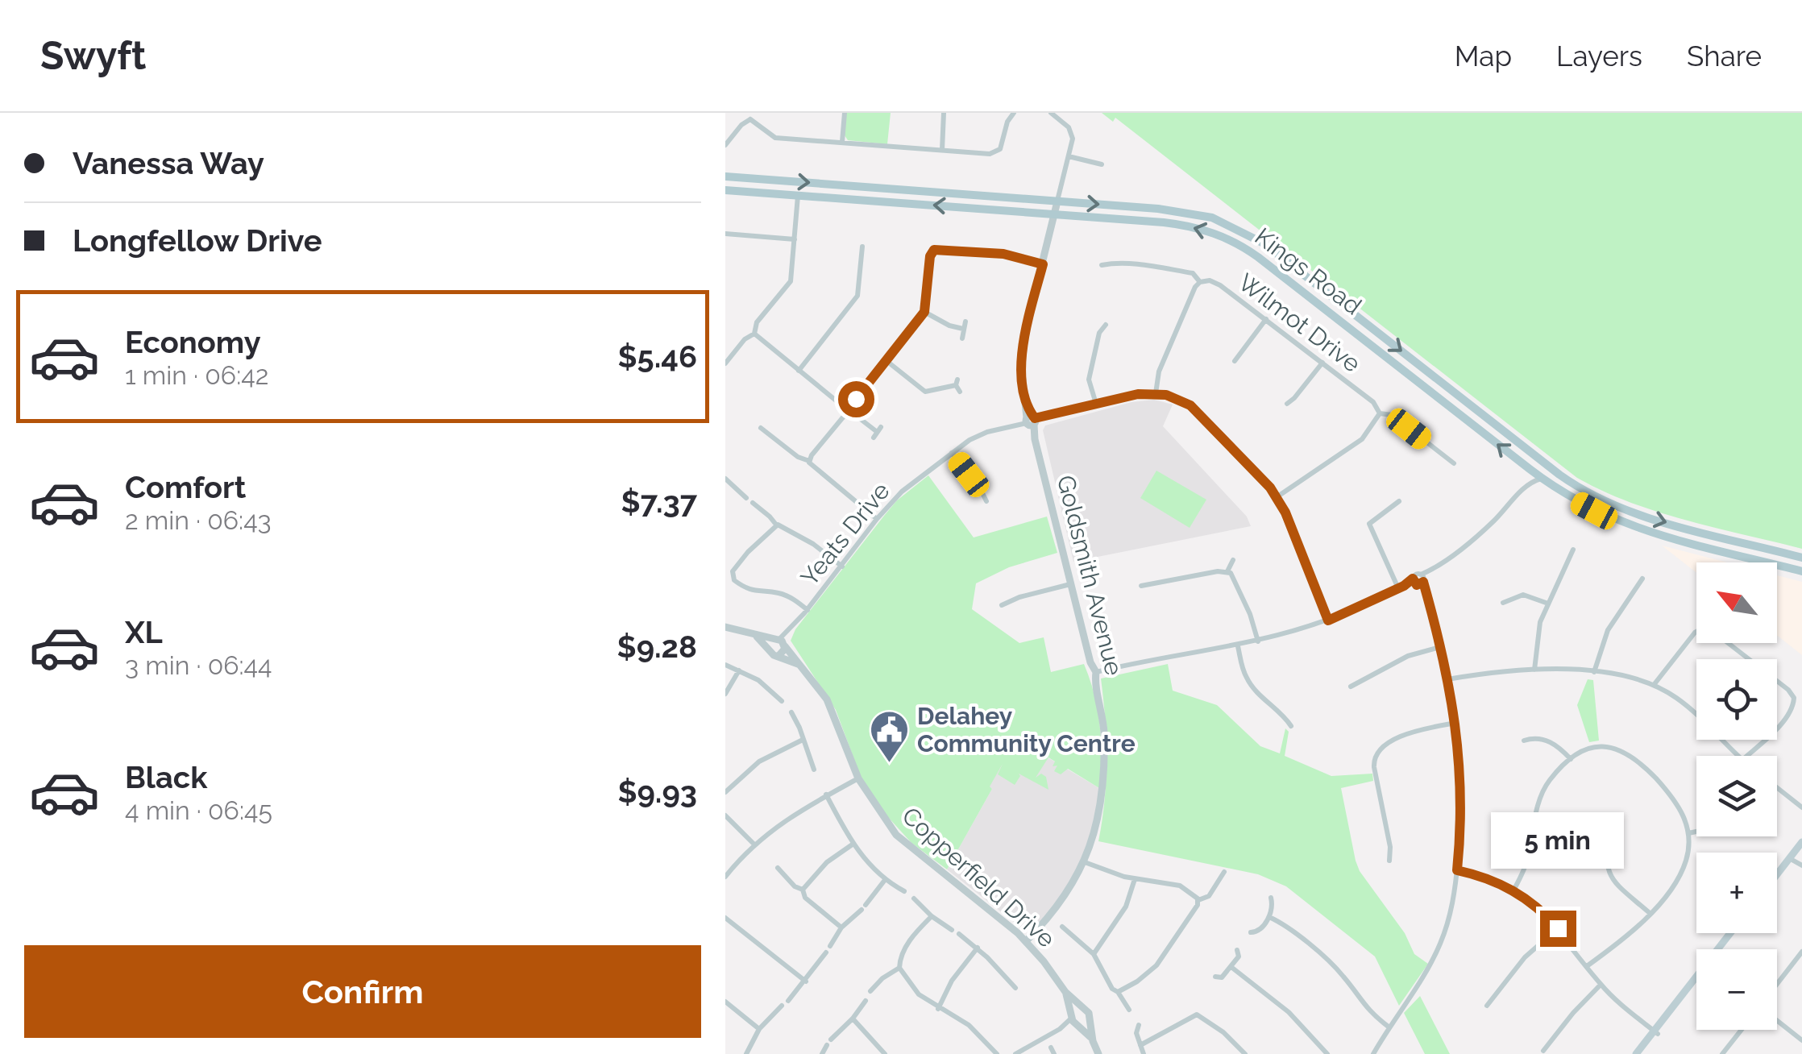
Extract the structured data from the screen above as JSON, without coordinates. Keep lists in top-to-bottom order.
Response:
{
  "streets": {
    "main road": ["Kings Road"],
    "street": [
      "Wilmot Drive",
      "Yeats Drive",
      "Goldsmith Avenue",
      "Copperfield Drive"
    ]
  },
  "crossings": [
    ["Kings Road", "Goldsmith Avenue"],
    ["Yeats Drive", "Goldsmith Avenue"],
    ["Yeats Drive", "Copperfield Drive"],
    ["Goldsmith Avenue", "Copperfield Drive"]
  ],
  "places": {
    "public building": ["Delahey Community Centre"]
  },
  "north": "top left",
  "page": {
    "header": "Swyft",
    "nav": ["Map", "Layers", "Share"],
    "banner": ["Vanessa Way", "Longfellow Drive"],
    "list": [
      {
        "name": "Economy",
        "note": "1 min · 06:42",
        "value": "$5.46"
      },
      {
        "name": "Comfort",
        "note": "2 min · 06:43",
        "value": "$7.37"
      },
      {
        "name": "XL",
        "note": "3 min · 06:44",
        "value": "$9.28"
      },
      {
        "name": "Black",
        "note": "4 min · 06:45",
        "value": "$9.93"
      }
    ],
    "map_buttons": ["+", "−"],
    "bubble": "5 min",
    "buttons": "Confirm"
  }
}
